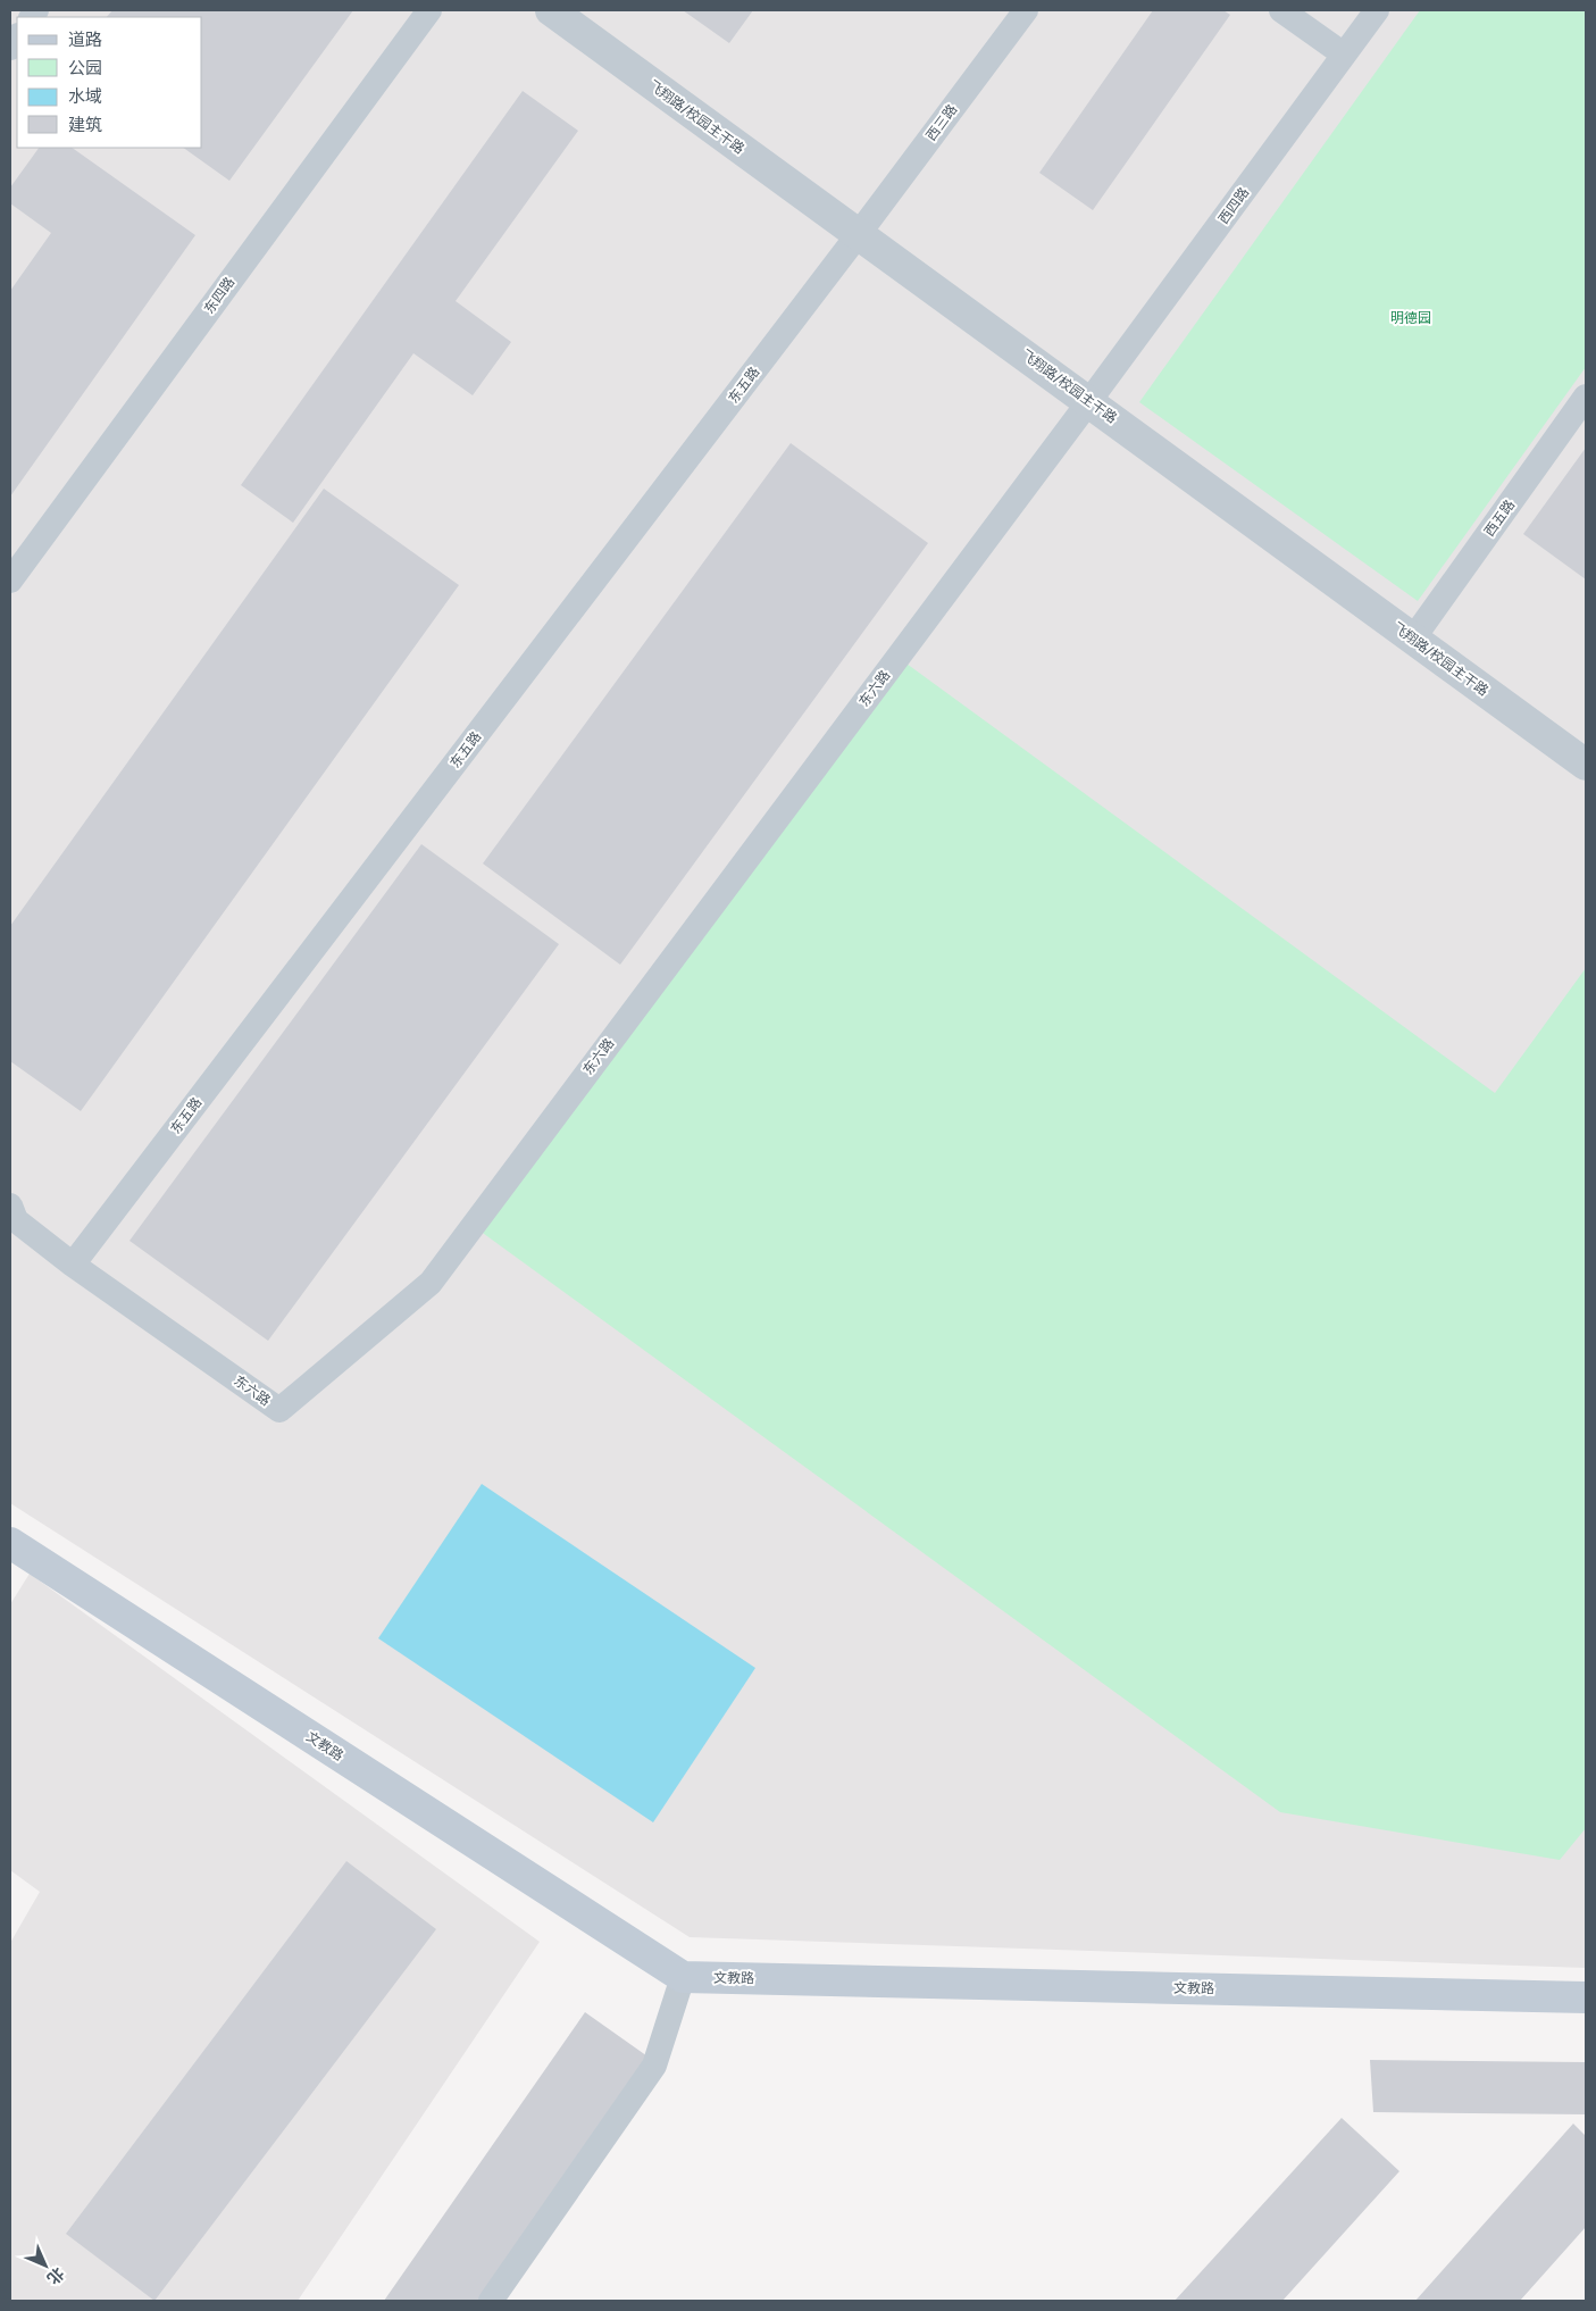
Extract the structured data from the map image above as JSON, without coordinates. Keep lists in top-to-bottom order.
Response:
{
  "streets": {
    "street": ["飞翔路/校园主干路", "文教路"],
    "lane": [
      "西三路",
      "西四路",
      "东四路",
      "东五路",
      "西五路",
      "东六路"
    ]
  },
  "crossings": [
    ["飞翔路/校园主干路", "西三路"],
    ["飞翔路/校园主干路", "西四路"],
    ["飞翔路/校园主干路", "东五路"],
    ["飞翔路/校园主干路", "西五路"],
    ["飞翔路/校园主干路", "东六路"],
    ["西三路", "东五路"],
    ["西四路", "东六路"],
    ["东五路", "东六路"]
  ],
  "parks": ["明德园"],
  "legend": [
    "道路",
    "公园",
    "水域",
    "建筑"
  ],
  "north": "bottom right"
}
